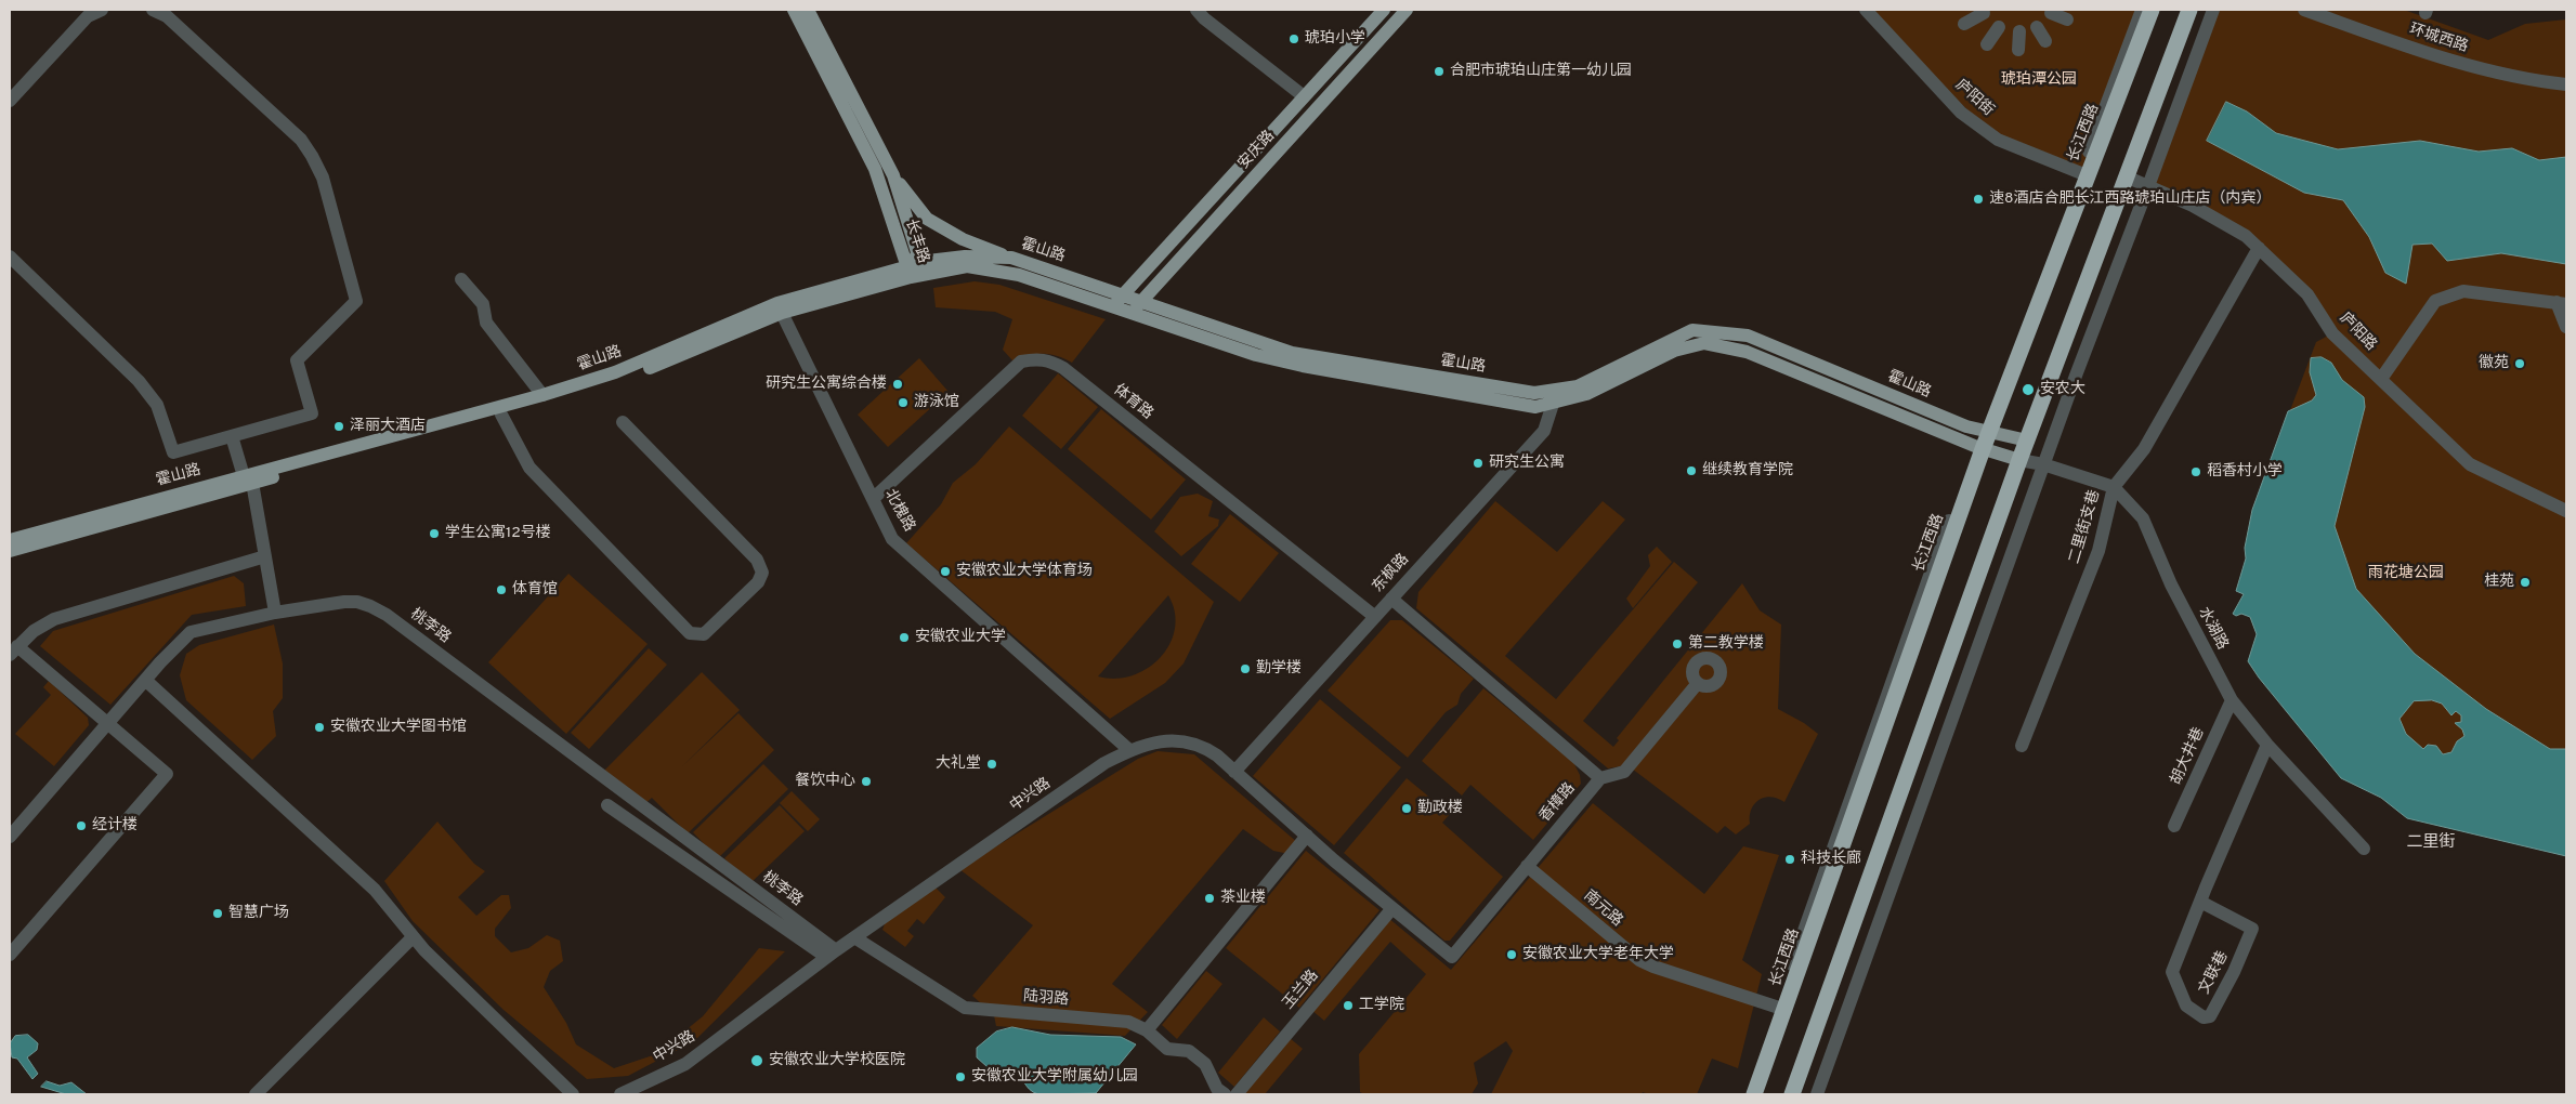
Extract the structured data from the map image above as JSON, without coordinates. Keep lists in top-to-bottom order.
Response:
{
  "streets": {
    "highway": ["长江西路"],
    "main road": ["安庆路", "长丰路", "霍山路"],
    "street": [
      "环城西路",
      "庐阳街",
      "庐阳路",
      "体育路",
      "北槐路",
      "二里街支巷",
      "东枫路",
      "桃李路",
      "水湖路",
      "胡大井巷",
      "中兴路",
      "香樟路",
      "南元路",
      "文联巷",
      "玉兰路",
      "陆羽路"
    ]
  },
  "crossings": [
    ["庐阳街", "长江西路"],
    ["长江西路", "霍山路"],
    ["长江西路", "南元路"],
    ["安庆路", "霍山路"],
    ["长丰路", "霍山路"],
    ["霍山路", "北槐路"],
    ["霍山路", "东枫路"],
    ["霍山路", "水湖路"],
    ["庐阳路", "二里街支巷"],
    ["体育路", "北槐路"],
    ["体育路", "东枫路"],
    ["北槐路", "中兴路"],
    ["二里街支巷", "水湖路"],
    ["东枫路", "中兴路"],
    ["桃李路", "中兴路"],
    ["水湖路", "胡大井巷"],
    ["水湖路", "文联巷"],
    ["中兴路", "香樟路"],
    ["中兴路", "玉兰路"],
    ["中兴路", "陆羽路"],
    ["香樟路", "南元路"]
  ],
  "districts": ["二里街"],
  "parks": ["琥珀潭公园", "雨花塘公园"],
  "places": [
    "琥珀小学",
    "合肥市琥珀山庄第一幼儿园",
    "速8酒店合肥长江西路琥珀山庄店（内宾）",
    "徽苑",
    "研究生公寓综合楼",
    "安农大",
    "游泳馆",
    "泽丽大酒店",
    "研究生公寓",
    "继续教育学院",
    "稻香村小学",
    "学生公寓12号楼",
    "安徽农业大学体育场",
    "桂苑",
    "体育馆",
    "安徽农业大学",
    "第二教学楼",
    "勤学楼",
    "安徽农业大学图书馆",
    "大礼堂",
    "餐饮中心",
    "勤政楼",
    "经计楼",
    "科技长廊",
    "茶业楼",
    "智慧广场",
    "安徽农业大学老年大学",
    "工学院",
    "安徽农业大学校医院",
    "安徽农业大学附属幼儿园"
  ]
}
